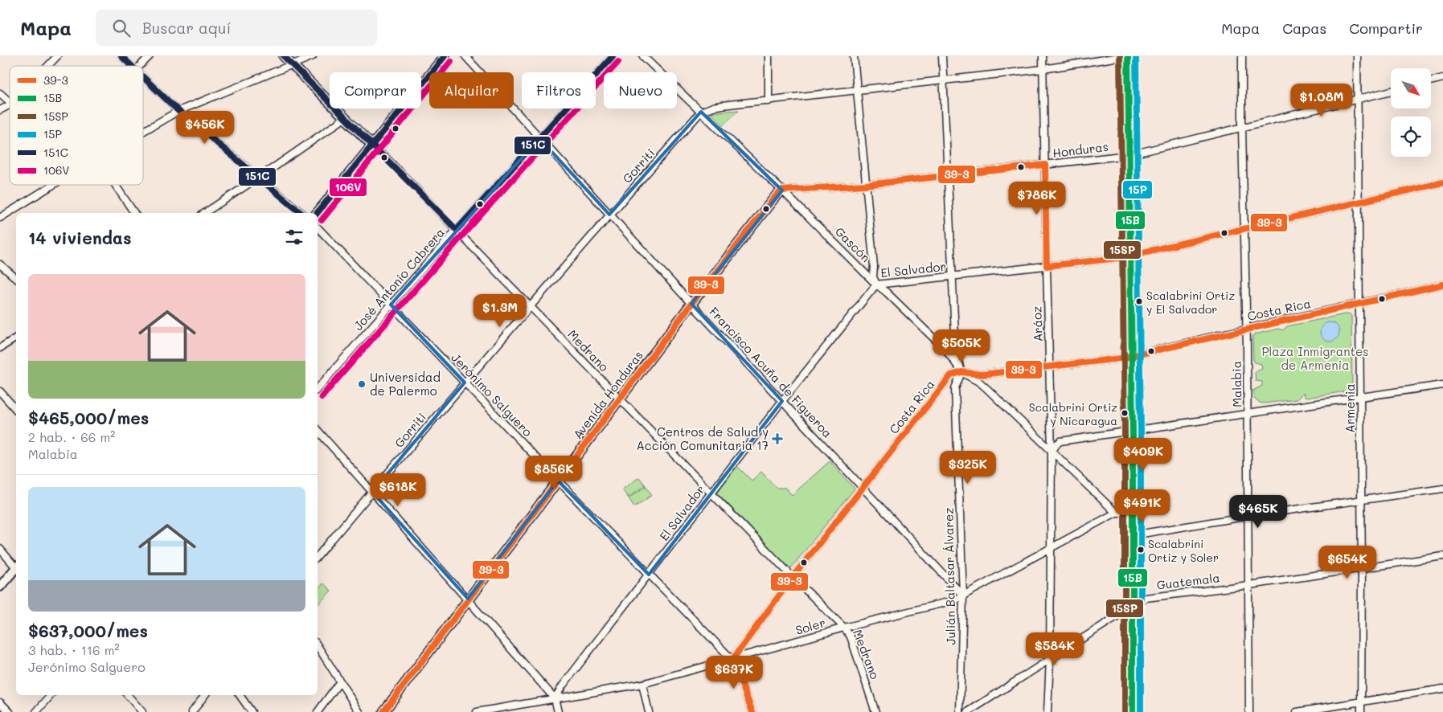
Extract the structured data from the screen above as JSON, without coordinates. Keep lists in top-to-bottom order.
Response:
{
  "streets": {
    "main road": ["Avenida Honduras"],
    "street": [
      "Honduras",
      "Gorriti",
      "Gascón",
      "El Salvador",
      "José Antonio Cabrera",
      "Costa Rica",
      "Aráoz",
      "Medrano",
      "Francisco Acuña de Figueroa",
      "Malabia",
      "Jerónimo Salguero",
      "Armenia",
      "Julián Baltasar Álvarez",
      "Guatemala",
      "Soler"
    ]
  },
  "crossings": [
    ["Honduras", "Gascón"],
    ["Honduras", "Aráoz"],
    ["Honduras", "Malabia"],
    ["Honduras", "Avenida Honduras"],
    ["Honduras", "Armenia"],
    ["Gorriti", "Gascón"],
    ["Gorriti", "Medrano"],
    ["Gorriti", "Francisco Acuña de Figueroa"],
    ["Gorriti", "Jerónimo Salguero"],
    ["Gascón", "El Salvador"],
    ["Gascón", "Costa Rica"],
    ["Gascón", "Aráoz"],
    ["Gascón", "Avenida Honduras"],
    ["Gascón", "Julián Baltasar Álvarez"],
    ["Gascón", "Soler"],
    ["El Salvador", "Aráoz"],
    ["El Salvador", "Medrano"],
    ["El Salvador", "Francisco Acuña de Figueroa"],
    ["El Salvador", "Malabia"],
    ["El Salvador", "Jerónimo Salguero"],
    ["El Salvador", "Armenia"],
    ["El Salvador", "Soler"],
    ["José Antonio Cabrera", "Medrano"],
    ["José Antonio Cabrera", "Francisco Acuña de Figueroa"],
    ["José Antonio Cabrera", "Jerónimo Salguero"],
    ["Costa Rica", "Aráoz"],
    ["Costa Rica", "Medrano"],
    ["Costa Rica", "Francisco Acuña de Figueroa"],
    ["Costa Rica", "Malabia"],
    ["Costa Rica", "Jerónimo Salguero"],
    ["Costa Rica", "Armenia"],
    ["Costa Rica", "Julián Baltasar Álvarez"],
    ["Costa Rica", "Soler"],
    ["Aráoz", "Guatemala"],
    ["Aráoz", "Soler"],
    ["Medrano", "Avenida Honduras"],
    ["Medrano", "Soler"],
    ["Francisco Acuña de Figueroa", "Avenida Honduras"],
    ["Francisco Acuña de Figueroa", "Julián Baltasar Álvarez"],
    ["Francisco Acuña de Figueroa", "Soler"],
    ["Malabia", "Guatemala"],
    ["Jerónimo Salguero", "Avenida Honduras"],
    ["Jerónimo Salguero", "Soler"],
    ["Armenia", "Guatemala"],
    ["Julián Baltasar Álvarez", "Soler"]
  ],
  "parks": ["Plaza Inmigrantes de Armenia"],
  "places": {
    "other": [
      "Scalabrini Ortiz y El Salvador",
      "Universidad de Palermo",
      "Scalabrini Ortiz y Nicaragua",
      "Scalabrini Ortiz y Soler"
    ],
    "health": ["Centros de Salud y Acción Comunitaria 17"]
  },
  "lines": [
    "transit line 15B",
    "transit line 15SP",
    "transit line 15P",
    "transit line 151C",
    "transit line 106V",
    "transit line 39-3"
  ],
  "legend": [
    "39-3",
    "15B",
    "15SP",
    "15P",
    "151C",
    "106V"
  ],
  "north": "bottom right",
  "page": {
    "header": "Mapa",
    "search": "Buscar aquí",
    "nav": ["Mapa", "Capas", "Compartir"],
    "chip": [
      "Comprar",
      "Alquilar",
      "Filtros",
      "Nuevo"
    ],
    "price": [
      "$1.08M",
      "$456K",
      "$786K",
      "$1.3M",
      "$505K",
      "$409K",
      "$325K",
      "$856K",
      "$618K",
      "$491K",
      "$465K",
      "$654K",
      "$584K",
      "$637K"
    ],
    "heading": "14 viviendas",
    "list": [
      {
        "name": "$465,000/mes",
        "note": "2 hab. · 66 m² · Malabia"
      },
      {
        "name": "$637,000/mes",
        "note": "3 hab. · 116 m² · Jerónimo Salguero"
      }
    ]
  }
}
